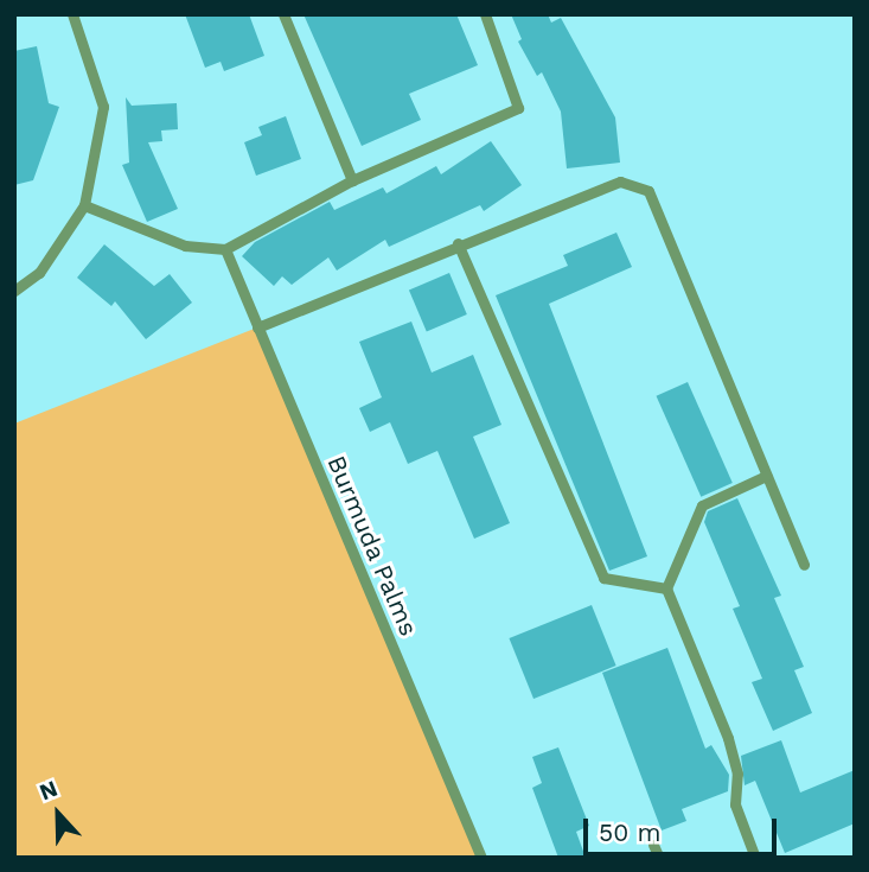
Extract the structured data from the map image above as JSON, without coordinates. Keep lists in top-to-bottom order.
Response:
{
  "streets": {
    "lane": ["Burmuda Palms"]
  },
  "scale_bar": "50 m",
  "north": "top"
}
